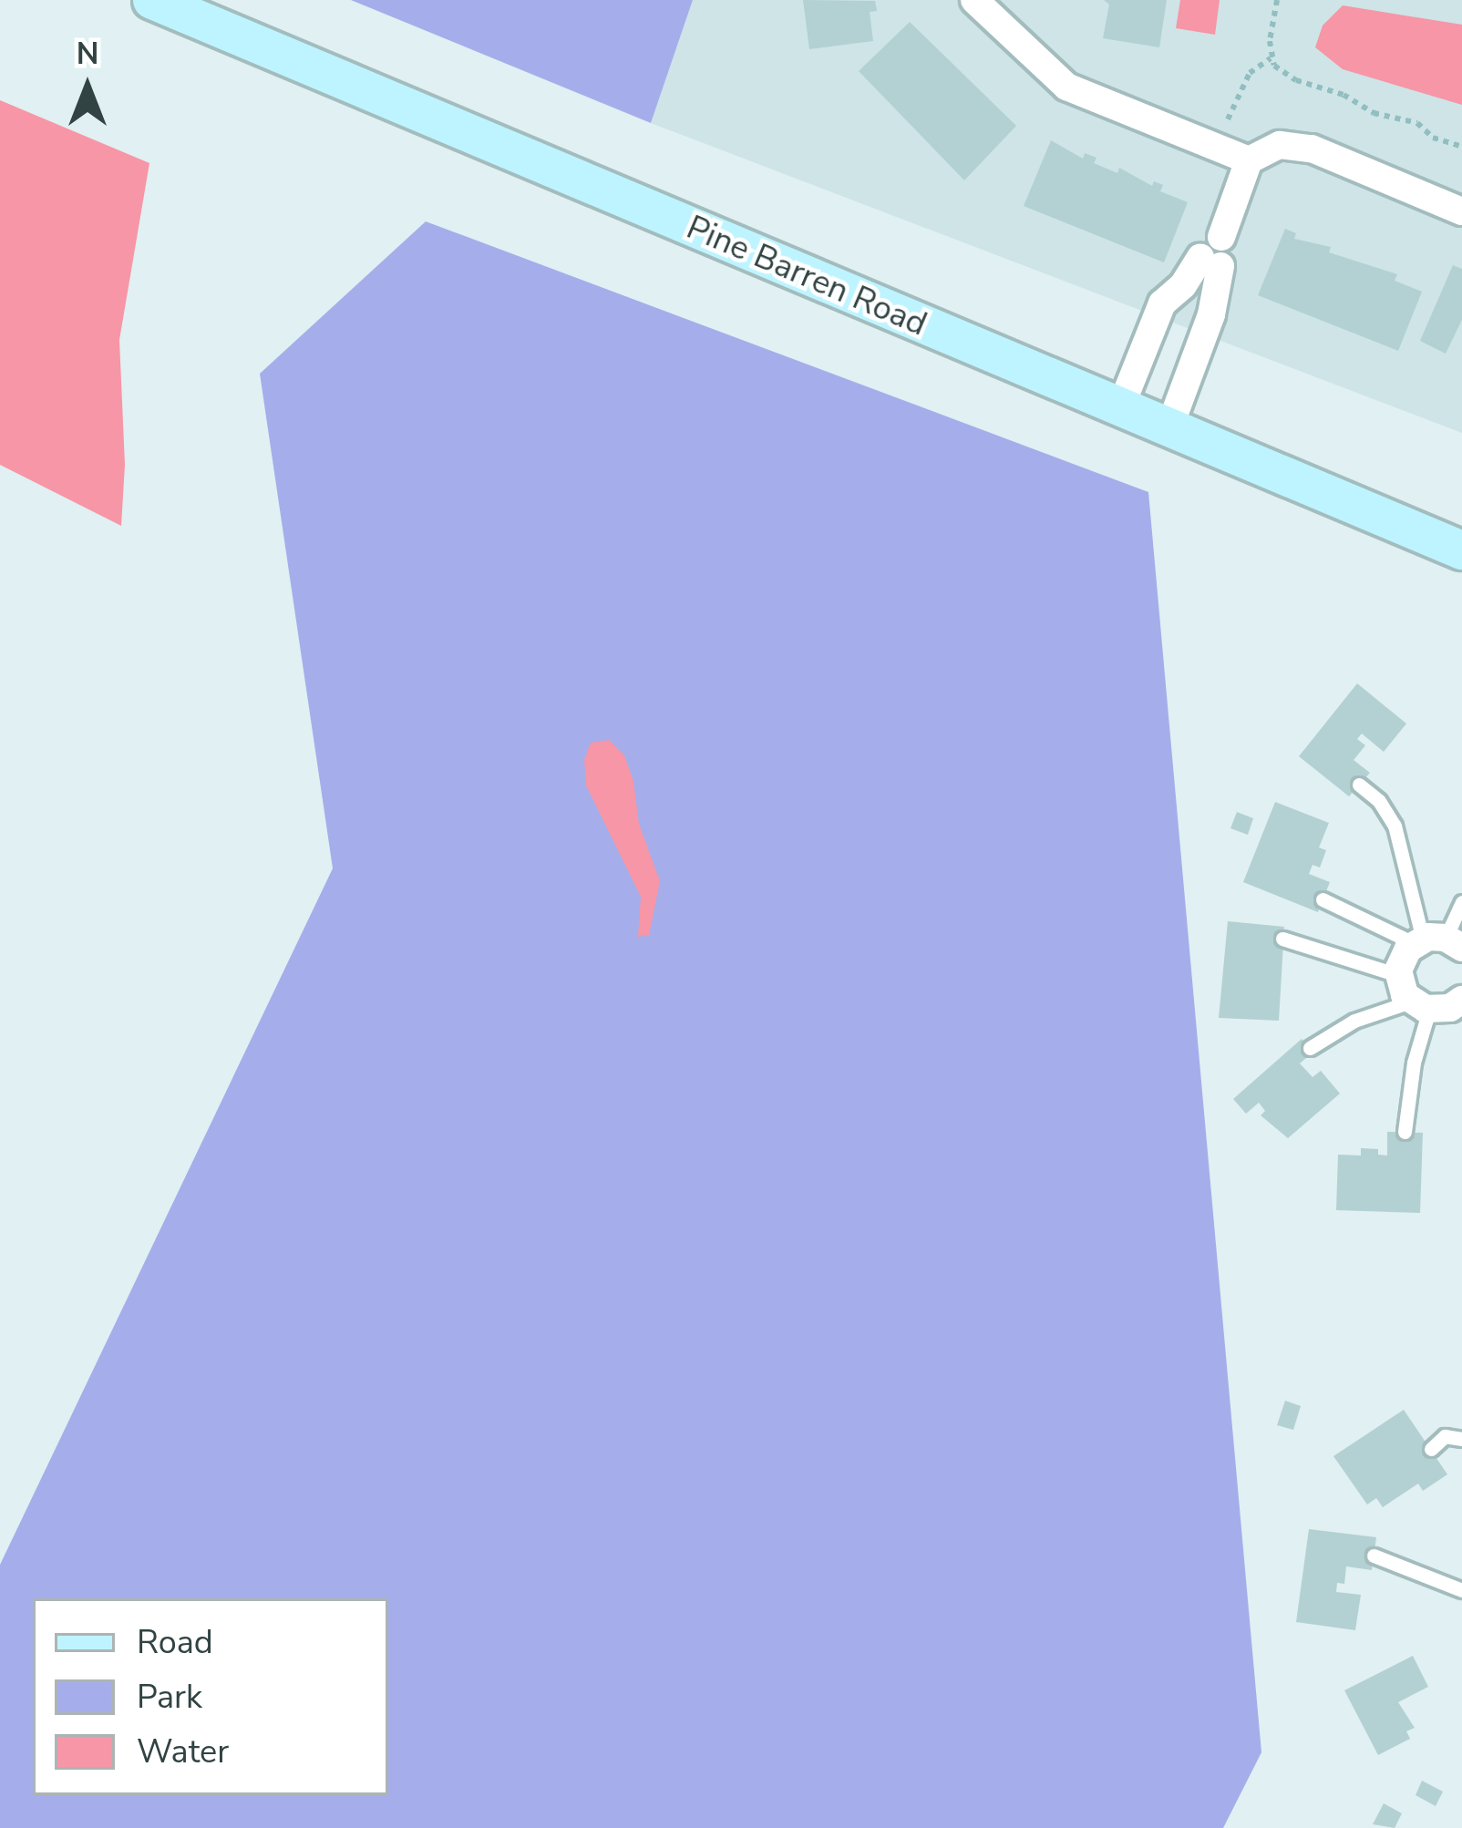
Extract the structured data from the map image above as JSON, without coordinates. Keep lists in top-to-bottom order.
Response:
{
  "streets": {
    "main road": ["Pine Barren Road"]
  },
  "legend": ["Road", "Park", "Water"],
  "north": "top"
}
